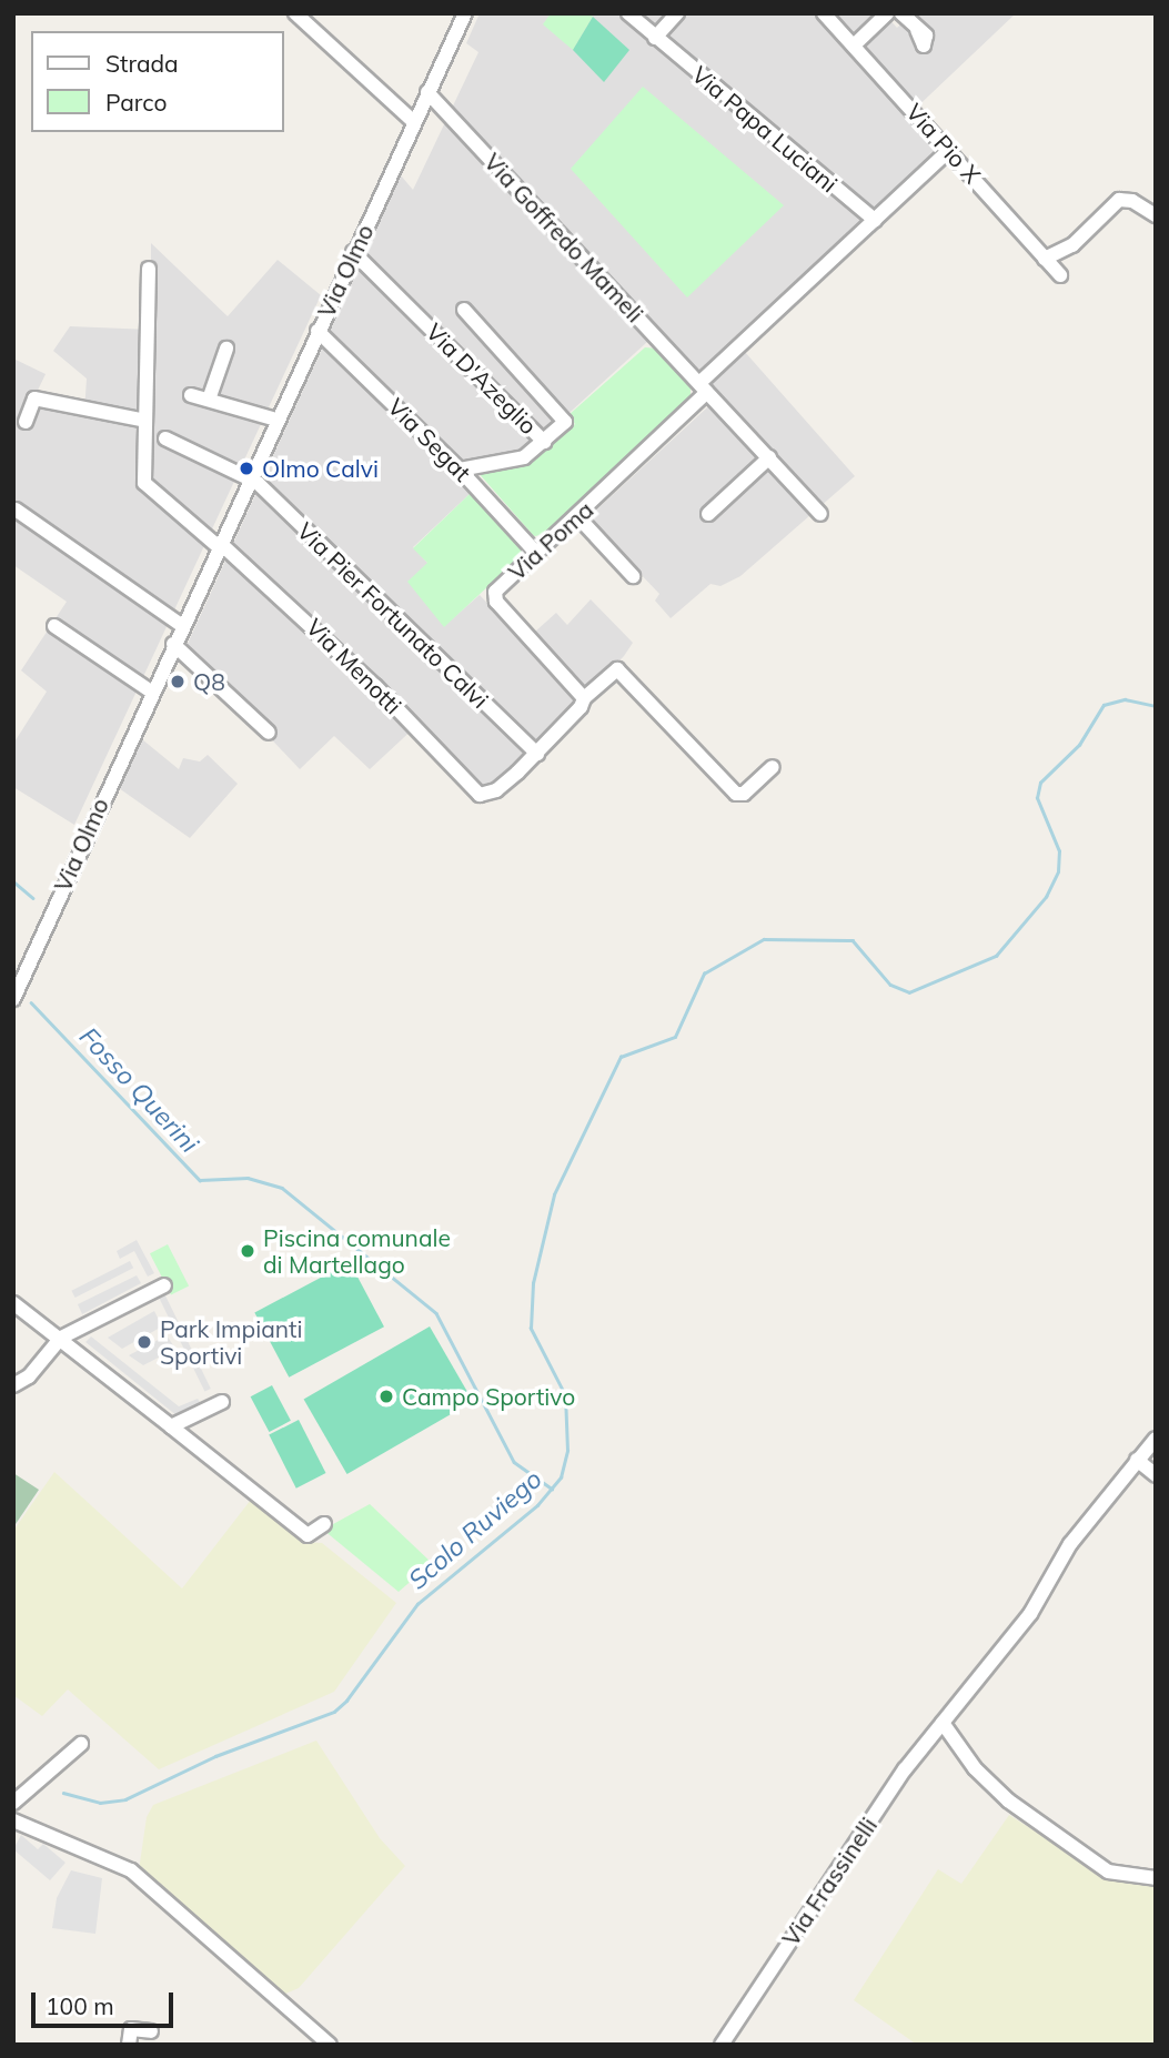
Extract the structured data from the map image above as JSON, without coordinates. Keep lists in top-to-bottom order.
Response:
{
  "streets": {
    "street": [
      "Via Papa Luciani",
      "Via Pio X",
      "Via Goffredo Mameli",
      "Via Olmo",
      "Via D'Azeglio",
      "Via Segat",
      "Via Poma",
      "Via Pier Fortunato Calvi",
      "Via Menotti",
      "Via Frassinelli"
    ]
  },
  "crossings": [
    ["Via Papa Luciani", "Via Poma"],
    ["Via Pio X", "Via Poma"],
    ["Via Goffredo Mameli", "Via Olmo"],
    ["Via Goffredo Mameli", "Via Poma"],
    ["Via Olmo", "Via D'Azeglio"],
    ["Via Olmo", "Via Segat"],
    ["Via Olmo", "Via Pier Fortunato Calvi"],
    ["Via Olmo", "Via Menotti"],
    ["Via D'Azeglio", "Via Segat"],
    ["Via Segat", "Via Poma"],
    ["Via Pier Fortunato Calvi", "Via Menotti"]
  ],
  "water": ["Fosso Querini", "Scolo Ruviego"],
  "places": [
    "Olmo Calvi",
    "Q8",
    "Piscina comunale di Martellago",
    "Park Impianti Sportivi",
    "Campo Sportivo"
  ],
  "legend": ["Strada", "Parco"],
  "scale_bar": "100 m"
}
